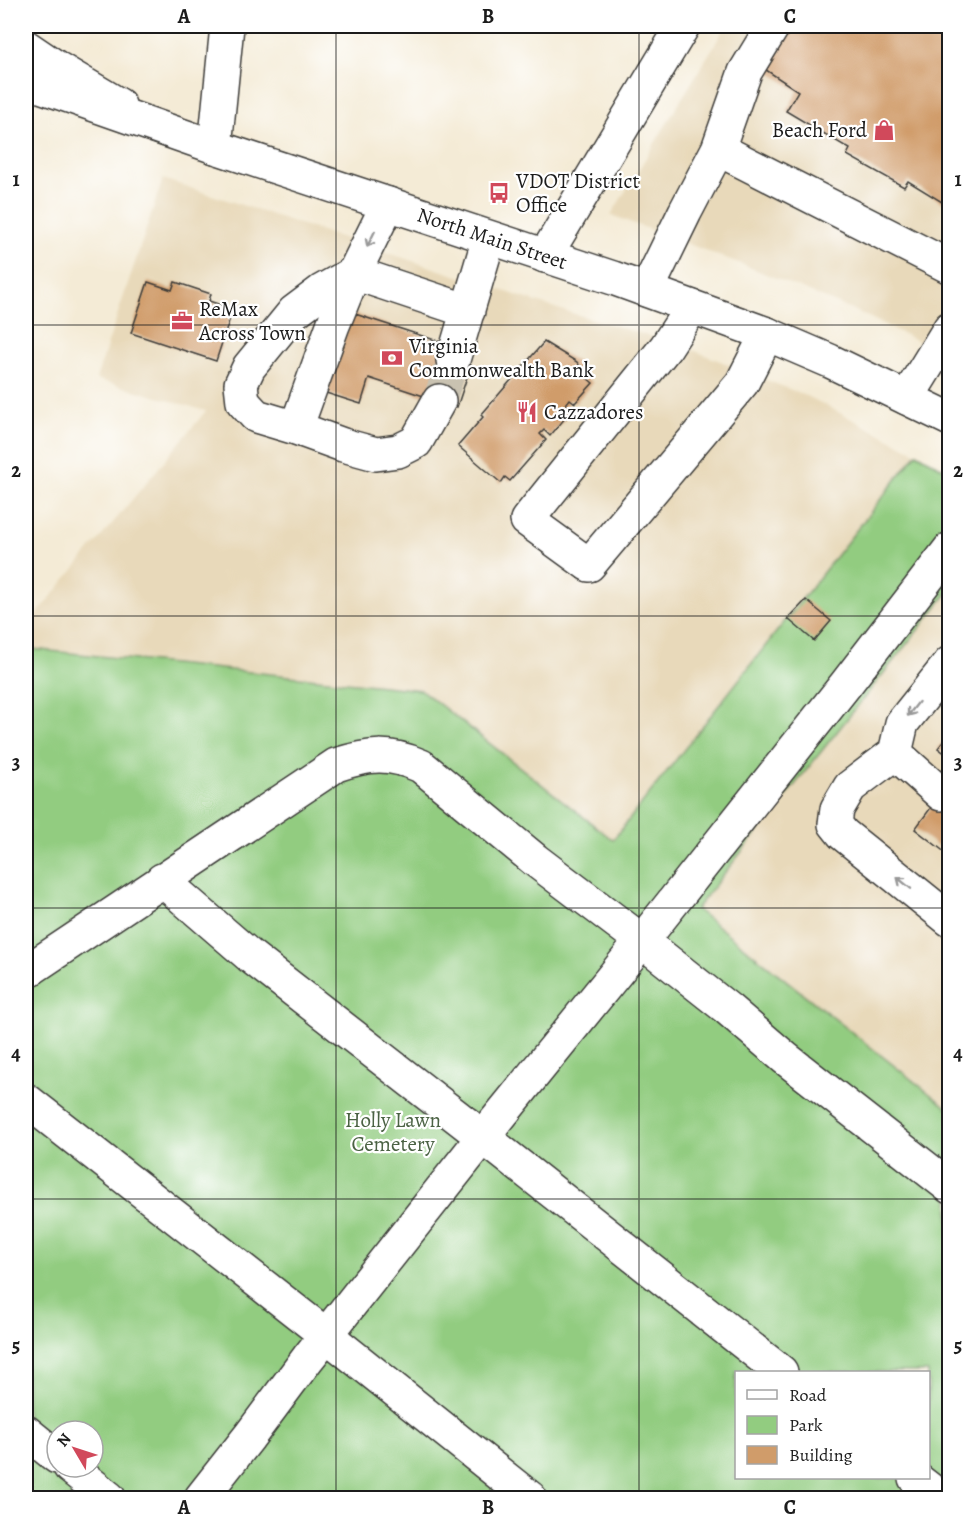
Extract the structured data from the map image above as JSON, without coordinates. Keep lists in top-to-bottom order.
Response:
{
  "streets": {
    "main road": ["North Main Street"]
  },
  "parks": ["Holly Lawn Cemetery"],
  "places": {
    "shop": ["Beach Ford"],
    "bus stop": ["VDOT District Office"],
    "office": ["ReMax Across Town"],
    "bank": ["Virginia Commonwealth Bank"],
    "restaurant": ["Cazzadores"]
  },
  "legend": ["Road", "Park", "Building"],
  "north": "top left",
  "grid": {
    "columns": ["A", "B", "C"],
    "rows": [
      "1",
      "2",
      "3",
      "4",
      "5"
    ]
  }
}
